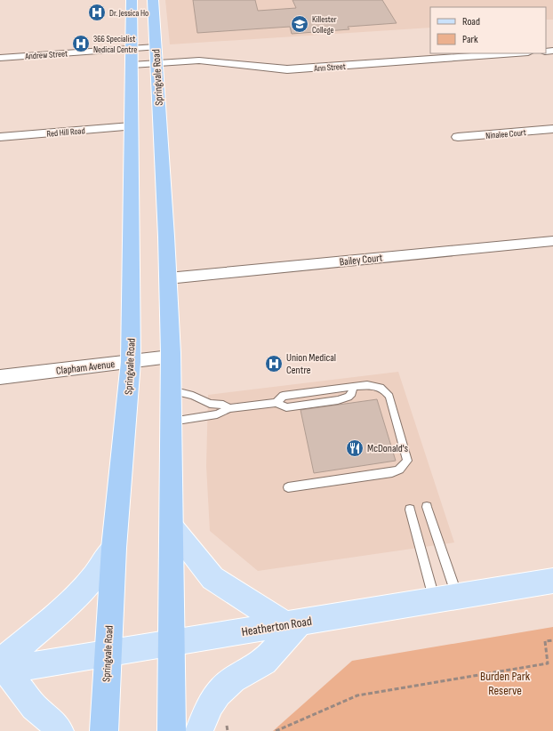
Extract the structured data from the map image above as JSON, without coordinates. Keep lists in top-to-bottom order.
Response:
{
  "streets": {
    "highway": ["Springvale Road"],
    "main road": ["Heatherton Road"],
    "street": [
      "Andrew Street",
      "Ann Street",
      "Red Hill Road",
      "Ninalee Court",
      "Bailey Court",
      "Clapham Avenue"
    ]
  },
  "crossings": [
    ["Andrew Street", "Springvale Road"],
    ["Ann Street", "Springvale Road"],
    ["Springvale Road", "Red Hill Road"],
    ["Springvale Road", "Bailey Court"],
    ["Springvale Road", "Clapham Avenue"],
    ["Springvale Road", "Heatherton Road"]
  ],
  "parks": ["Burden Park Reserve"],
  "places": {
    "hospital": ["Dr. Jessica Ho", "366 Specialist Nedical Centre", "Union Medical Centre"],
    "school or university": ["Killester College"],
    "restaurant": ["McDonald's"]
  },
  "legend": ["Road", "Park"]
}
